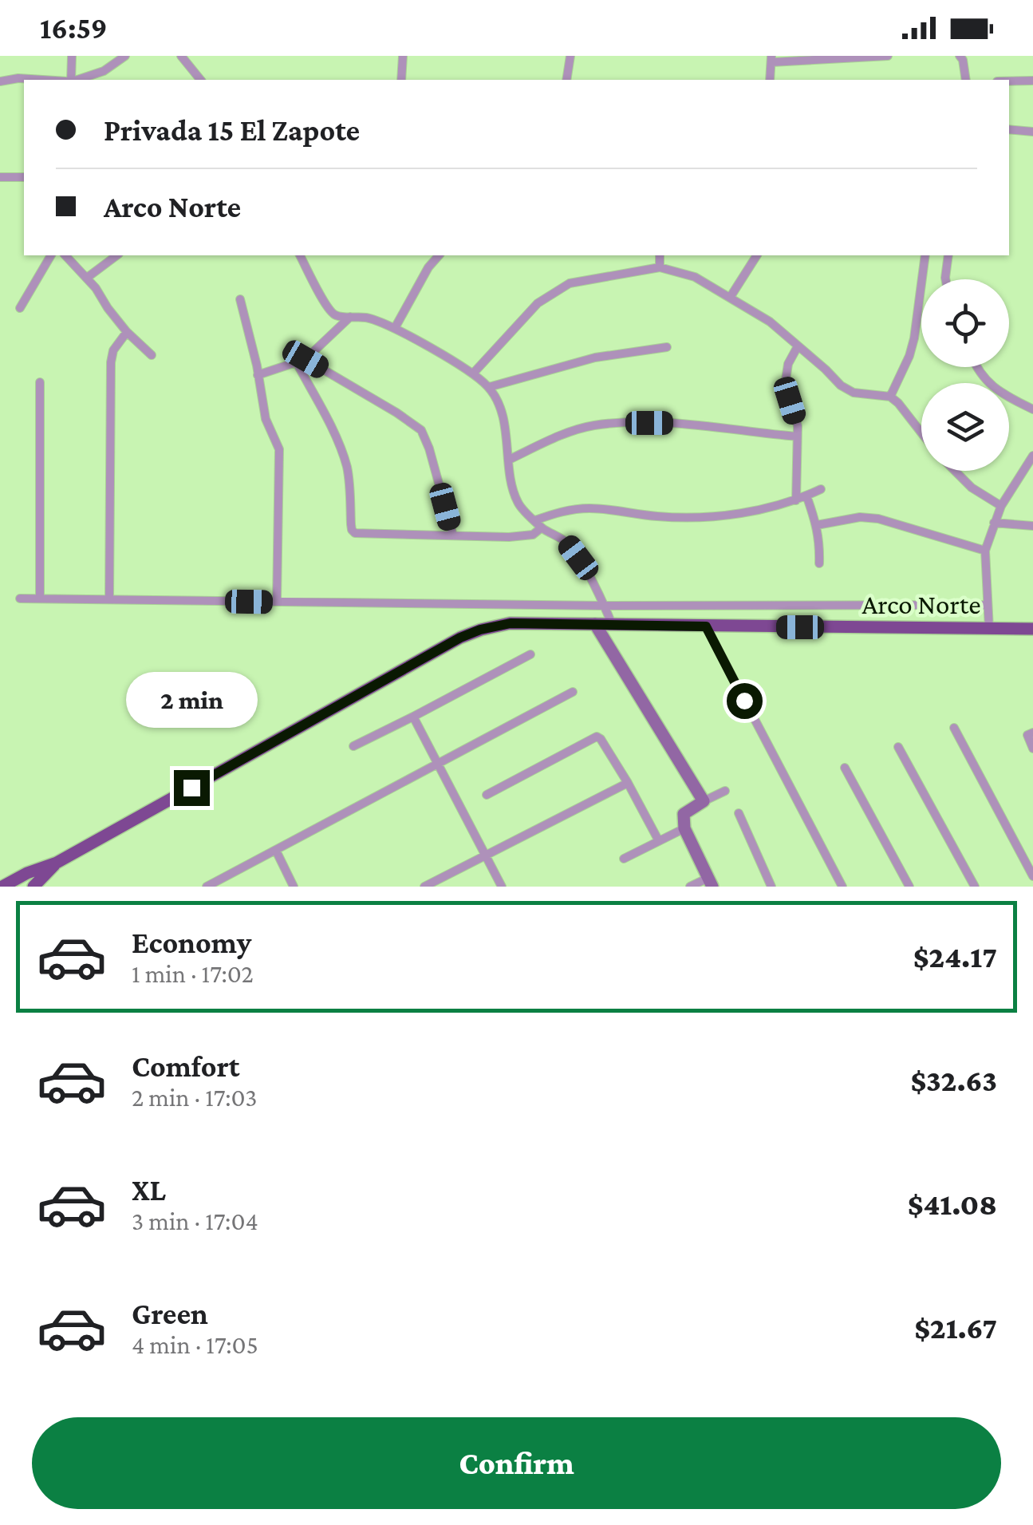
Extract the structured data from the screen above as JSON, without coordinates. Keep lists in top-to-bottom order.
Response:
{
  "streets": {
    "main road": ["Arco Norte"]
  },
  "page": {
    "status": "16:59",
    "banner": ["Privada 15 El Zapote", "Arco Norte"],
    "bubble": "2 min",
    "list": [
      {
        "name": "Economy",
        "note": "1 min · 17:02",
        "value": "$24.17"
      },
      {
        "name": "Comfort",
        "note": "2 min · 17:03",
        "value": "$32.63"
      },
      {
        "name": "XL",
        "note": "3 min · 17:04",
        "value": "$41.08"
      },
      {
        "name": "Green",
        "note": "4 min · 17:05",
        "value": "$21.67"
      }
    ],
    "buttons": "Confirm"
  }
}
